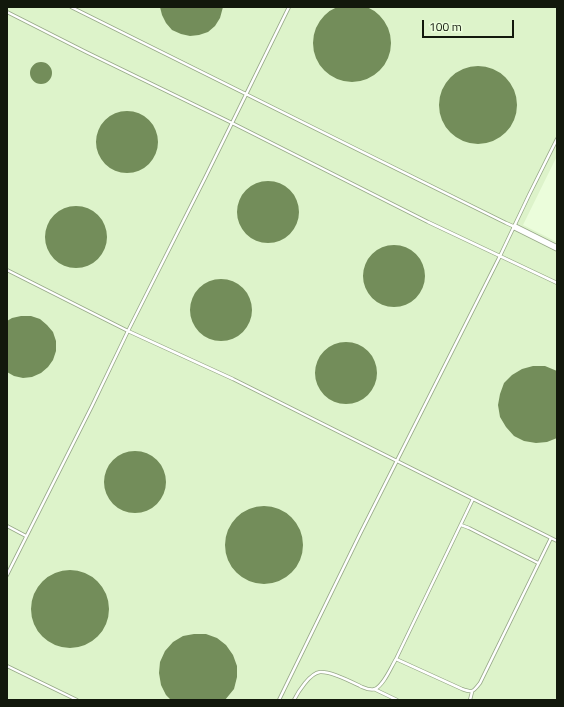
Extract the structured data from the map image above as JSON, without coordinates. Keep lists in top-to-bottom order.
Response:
{
  "scale_bar": "100 m"
}
